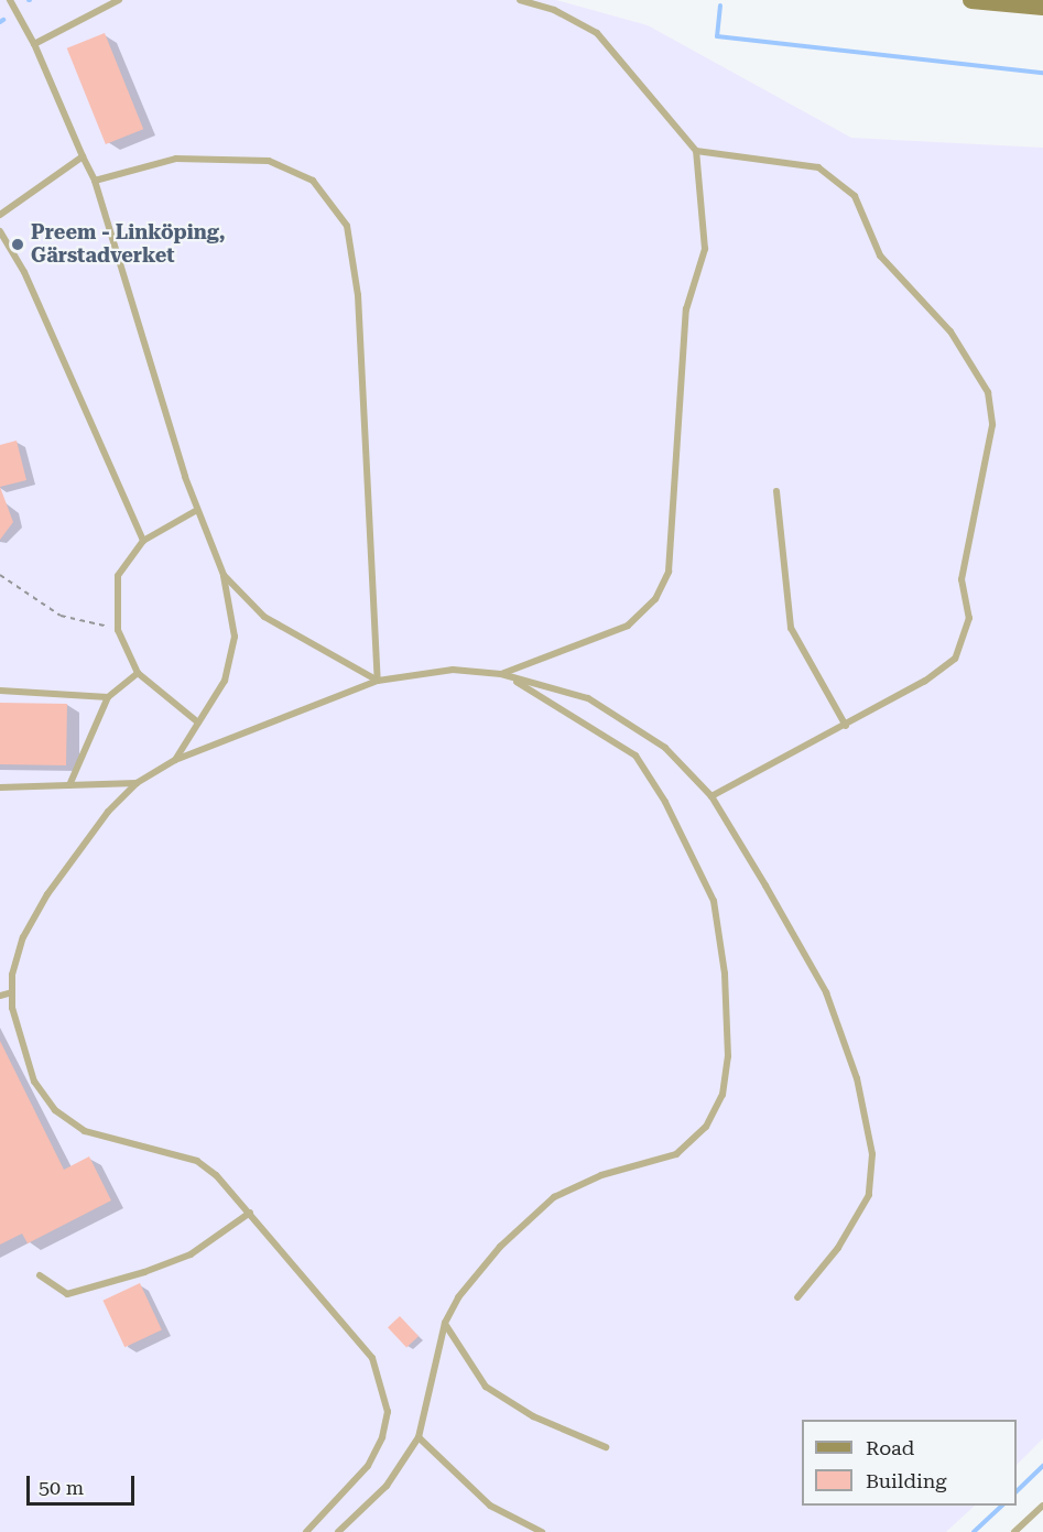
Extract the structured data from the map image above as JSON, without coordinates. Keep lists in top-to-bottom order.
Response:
{
  "places": ["Preem - Linköping, Gärstadverket"],
  "legend": ["Road", "Building"],
  "scale_bar": "50 m"
}
